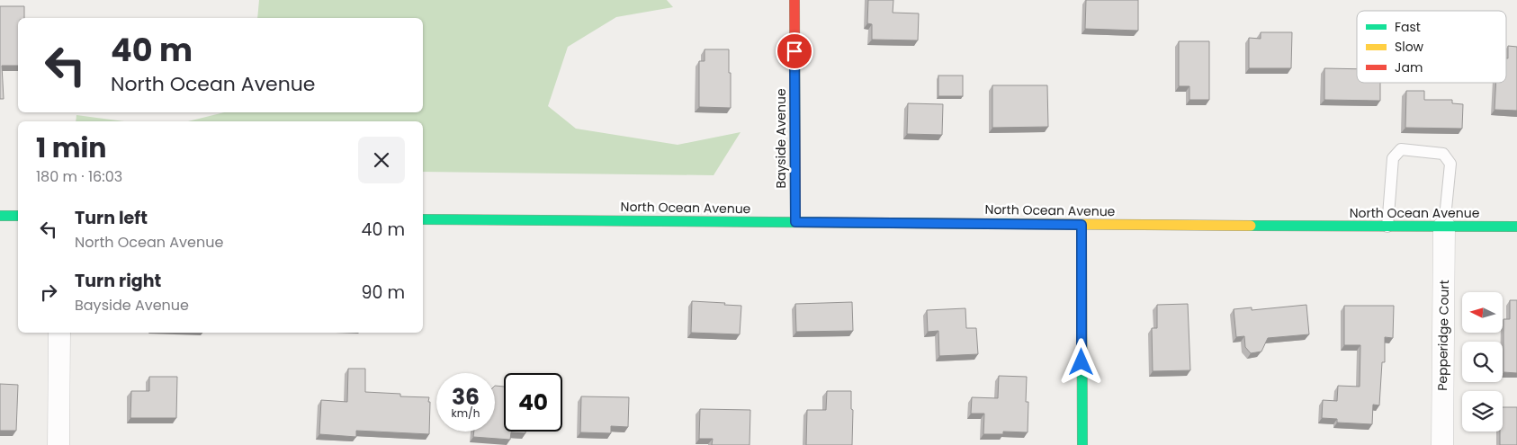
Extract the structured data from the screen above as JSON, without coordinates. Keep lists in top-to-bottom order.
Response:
{
  "streets": {
    "main road": ["Bayside Avenue", "North Ocean Avenue"],
    "street": ["Pepperidge Court"]
  },
  "crossings": [
    ["Bayside Avenue", "North Ocean Avenue"],
    ["North Ocean Avenue", "Pepperidge Court"]
  ],
  "legend": ["Fast", "Slow", "Jam"],
  "north": "left",
  "page": {
    "turn": ["40 m", "North Ocean Avenue"],
    "heading": ["1 min", "180 m · 16:03"],
    "list": [
      {
        "name": "Turn left",
        "note": "North Ocean Avenue",
        "value": "40 m"
      },
      {
        "name": "Turn right",
        "note": "Bayside Avenue",
        "value": "90 m"
      }
    ],
    "speed": "36 km/h",
    "limit": "40"
  }
}
